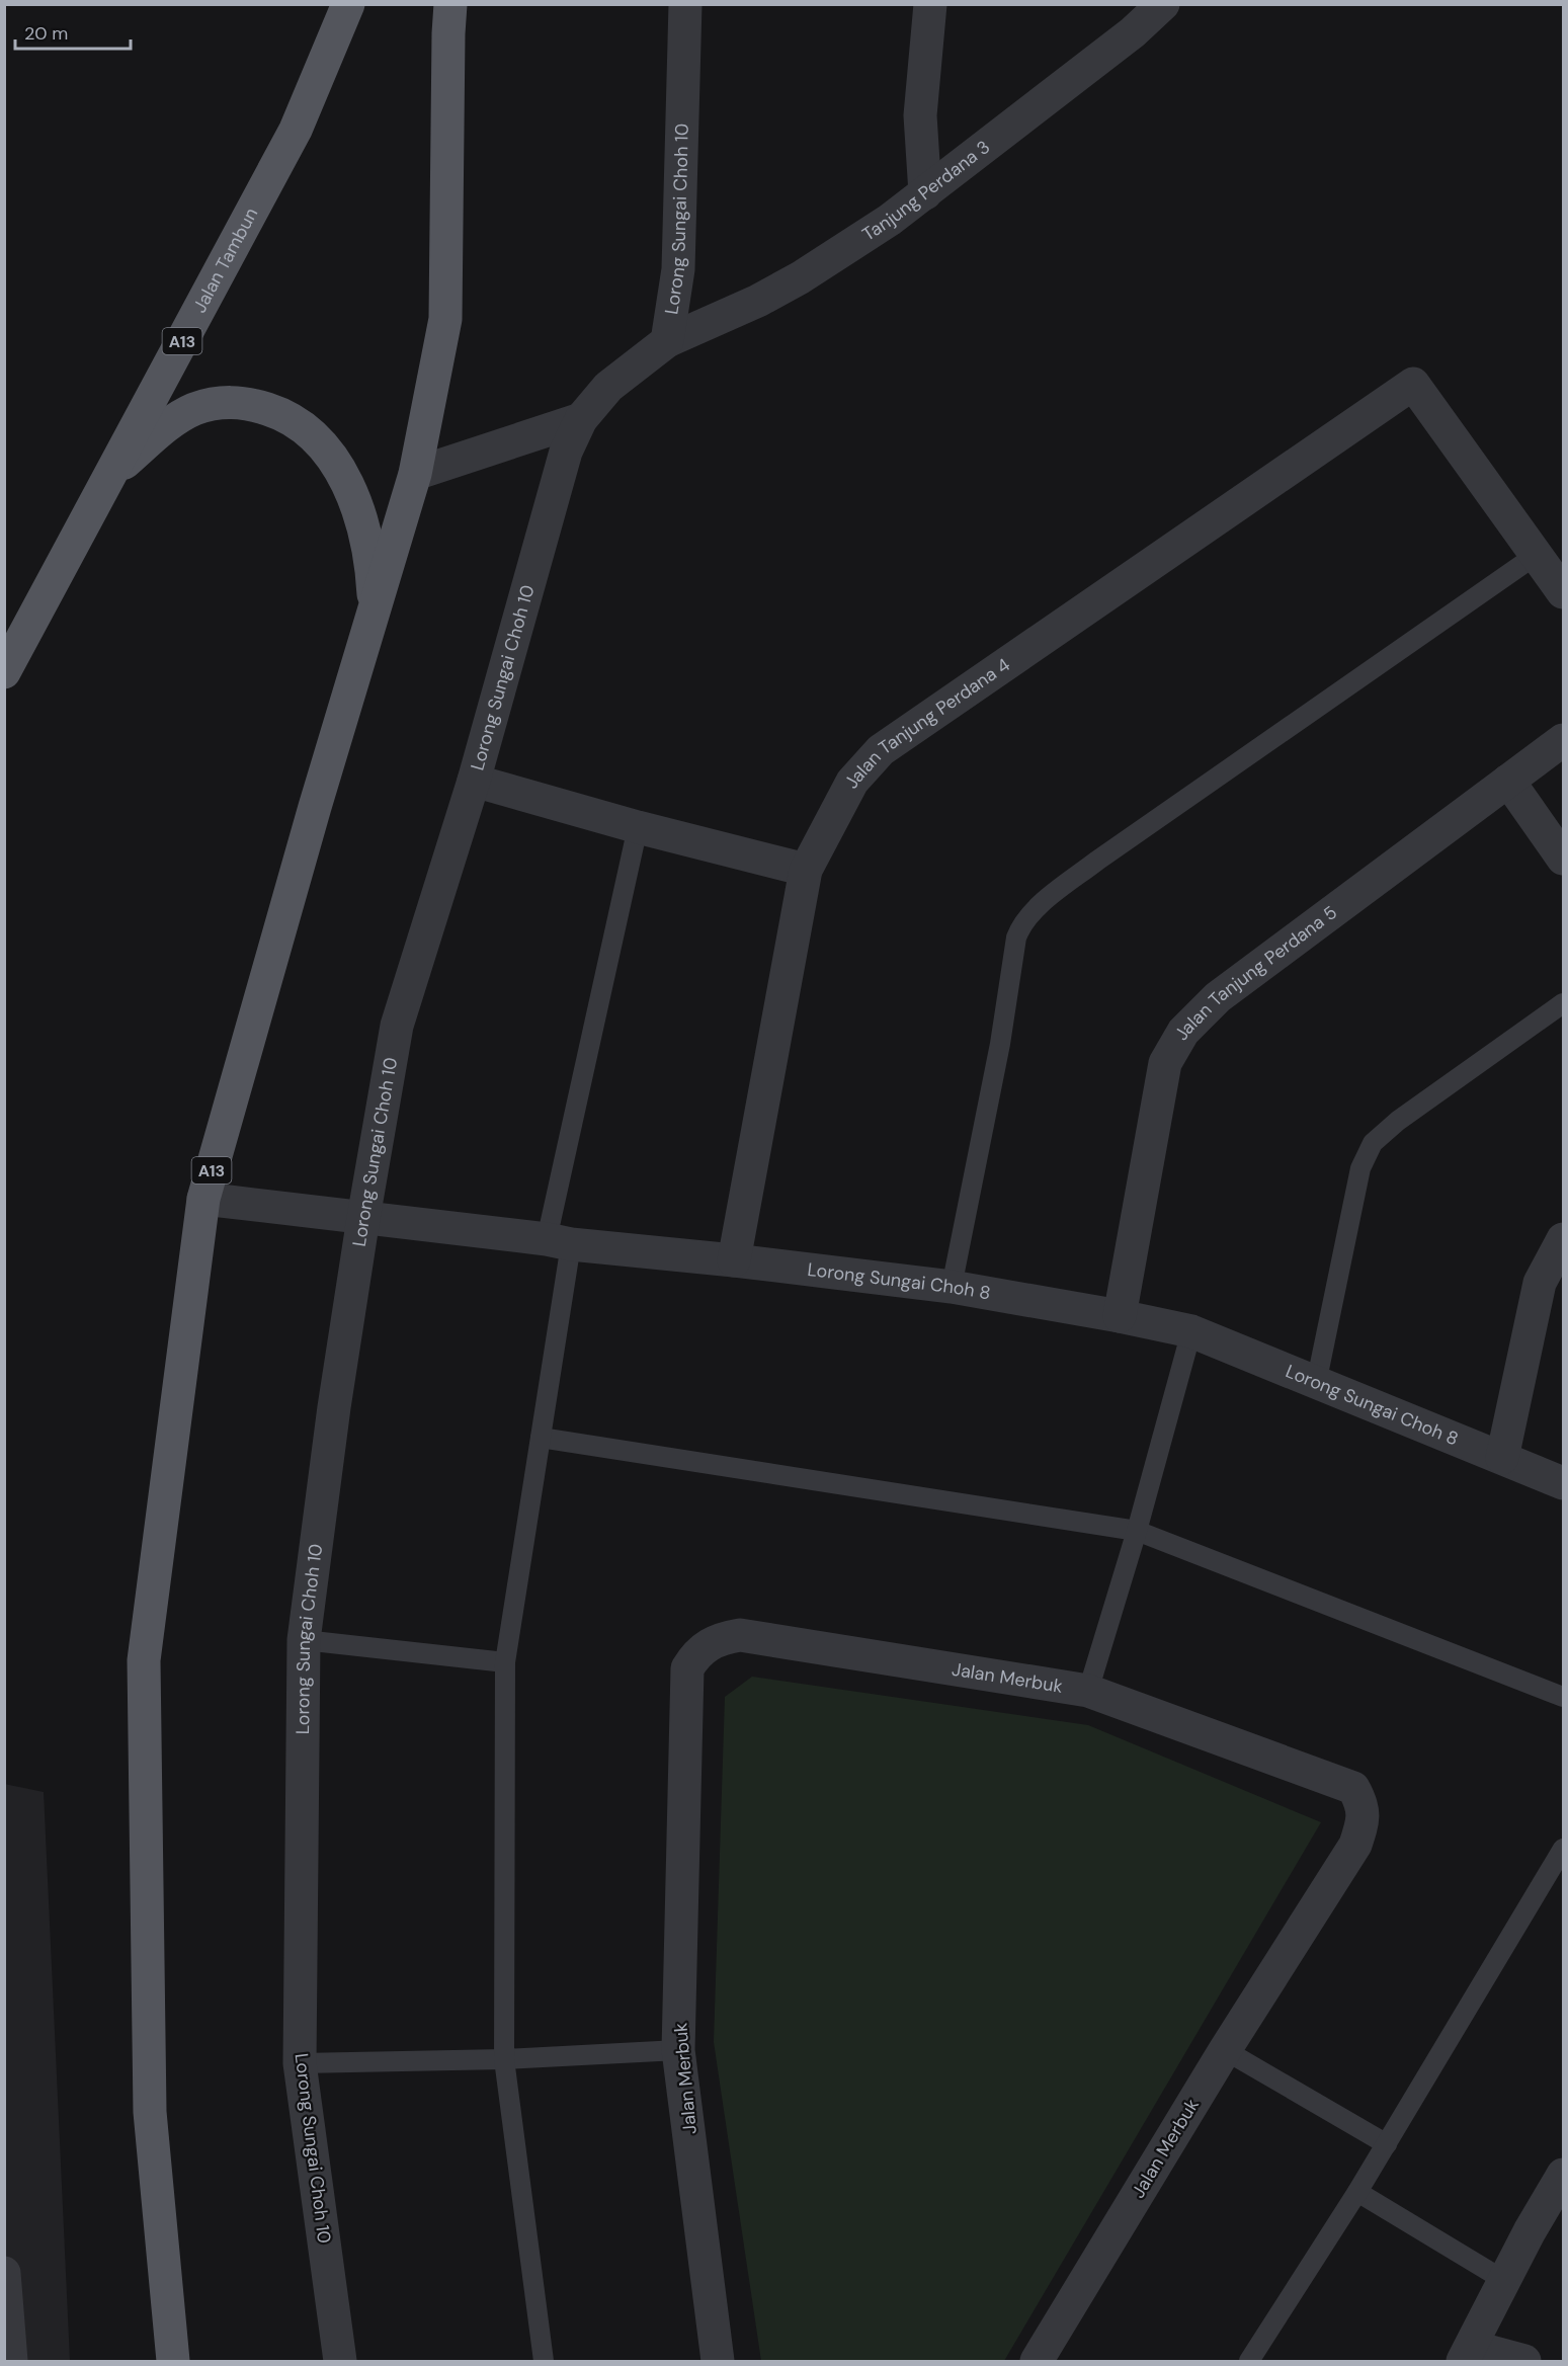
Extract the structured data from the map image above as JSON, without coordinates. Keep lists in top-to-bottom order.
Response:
{
  "streets": {
    "main road": ["Jalan Tambun", "A13"],
    "street": [
      "Tanjung Perdana 3",
      "Lorong Sungai Choh 10",
      "Jalan Tanjung Perdana 4",
      "Jalan Tanjung Perdana 5",
      "Lorong Sungai Choh 8",
      "Jalan Merbuk"
    ]
  },
  "crossings": [
    ["Tanjung Perdana 3", "Lorong Sungai Choh 10"],
    ["Lorong Sungai Choh 10", "Lorong Sungai Choh 8"],
    ["A13", "Lorong Sungai Choh 8"],
    ["Jalan Tanjung Perdana 4", "Lorong Sungai Choh 8"],
    ["Jalan Tanjung Perdana 5", "Lorong Sungai Choh 8"]
  ],
  "scale_bar": "20 m"
}
